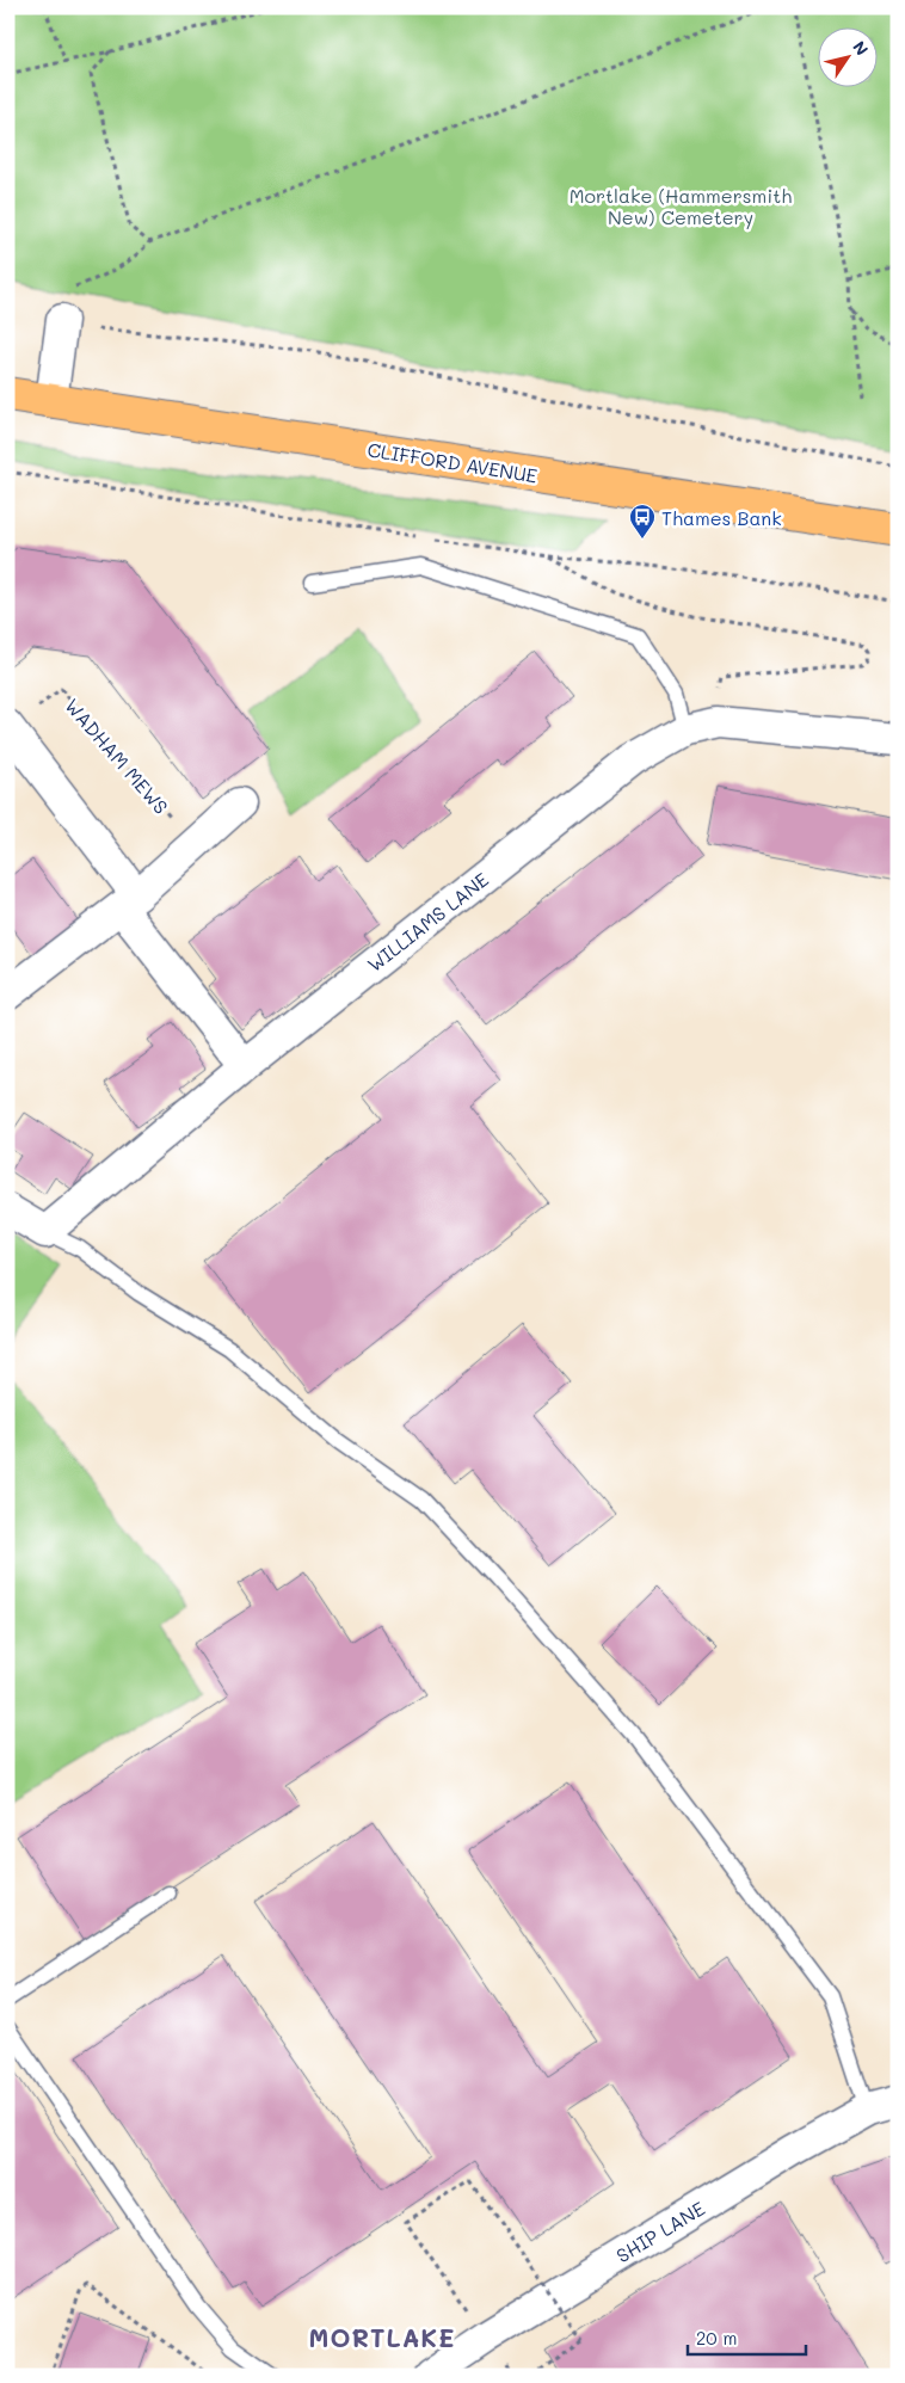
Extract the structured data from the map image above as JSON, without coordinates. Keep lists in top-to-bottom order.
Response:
{
  "streets": {
    "highway": ["CLIFFORD AVENUE"],
    "street": ["WILLIAMS LANE", "SHIP LANE"],
    "path": ["WADHAM MEWS"]
  },
  "districts": ["MORTLAKE"],
  "parks": ["Mortlake (Hammersmith New) Cemetery"],
  "places": {
    "bus stop": ["Thames Bank"]
  },
  "scale_bar": "20 m",
  "north": "top right"
}
